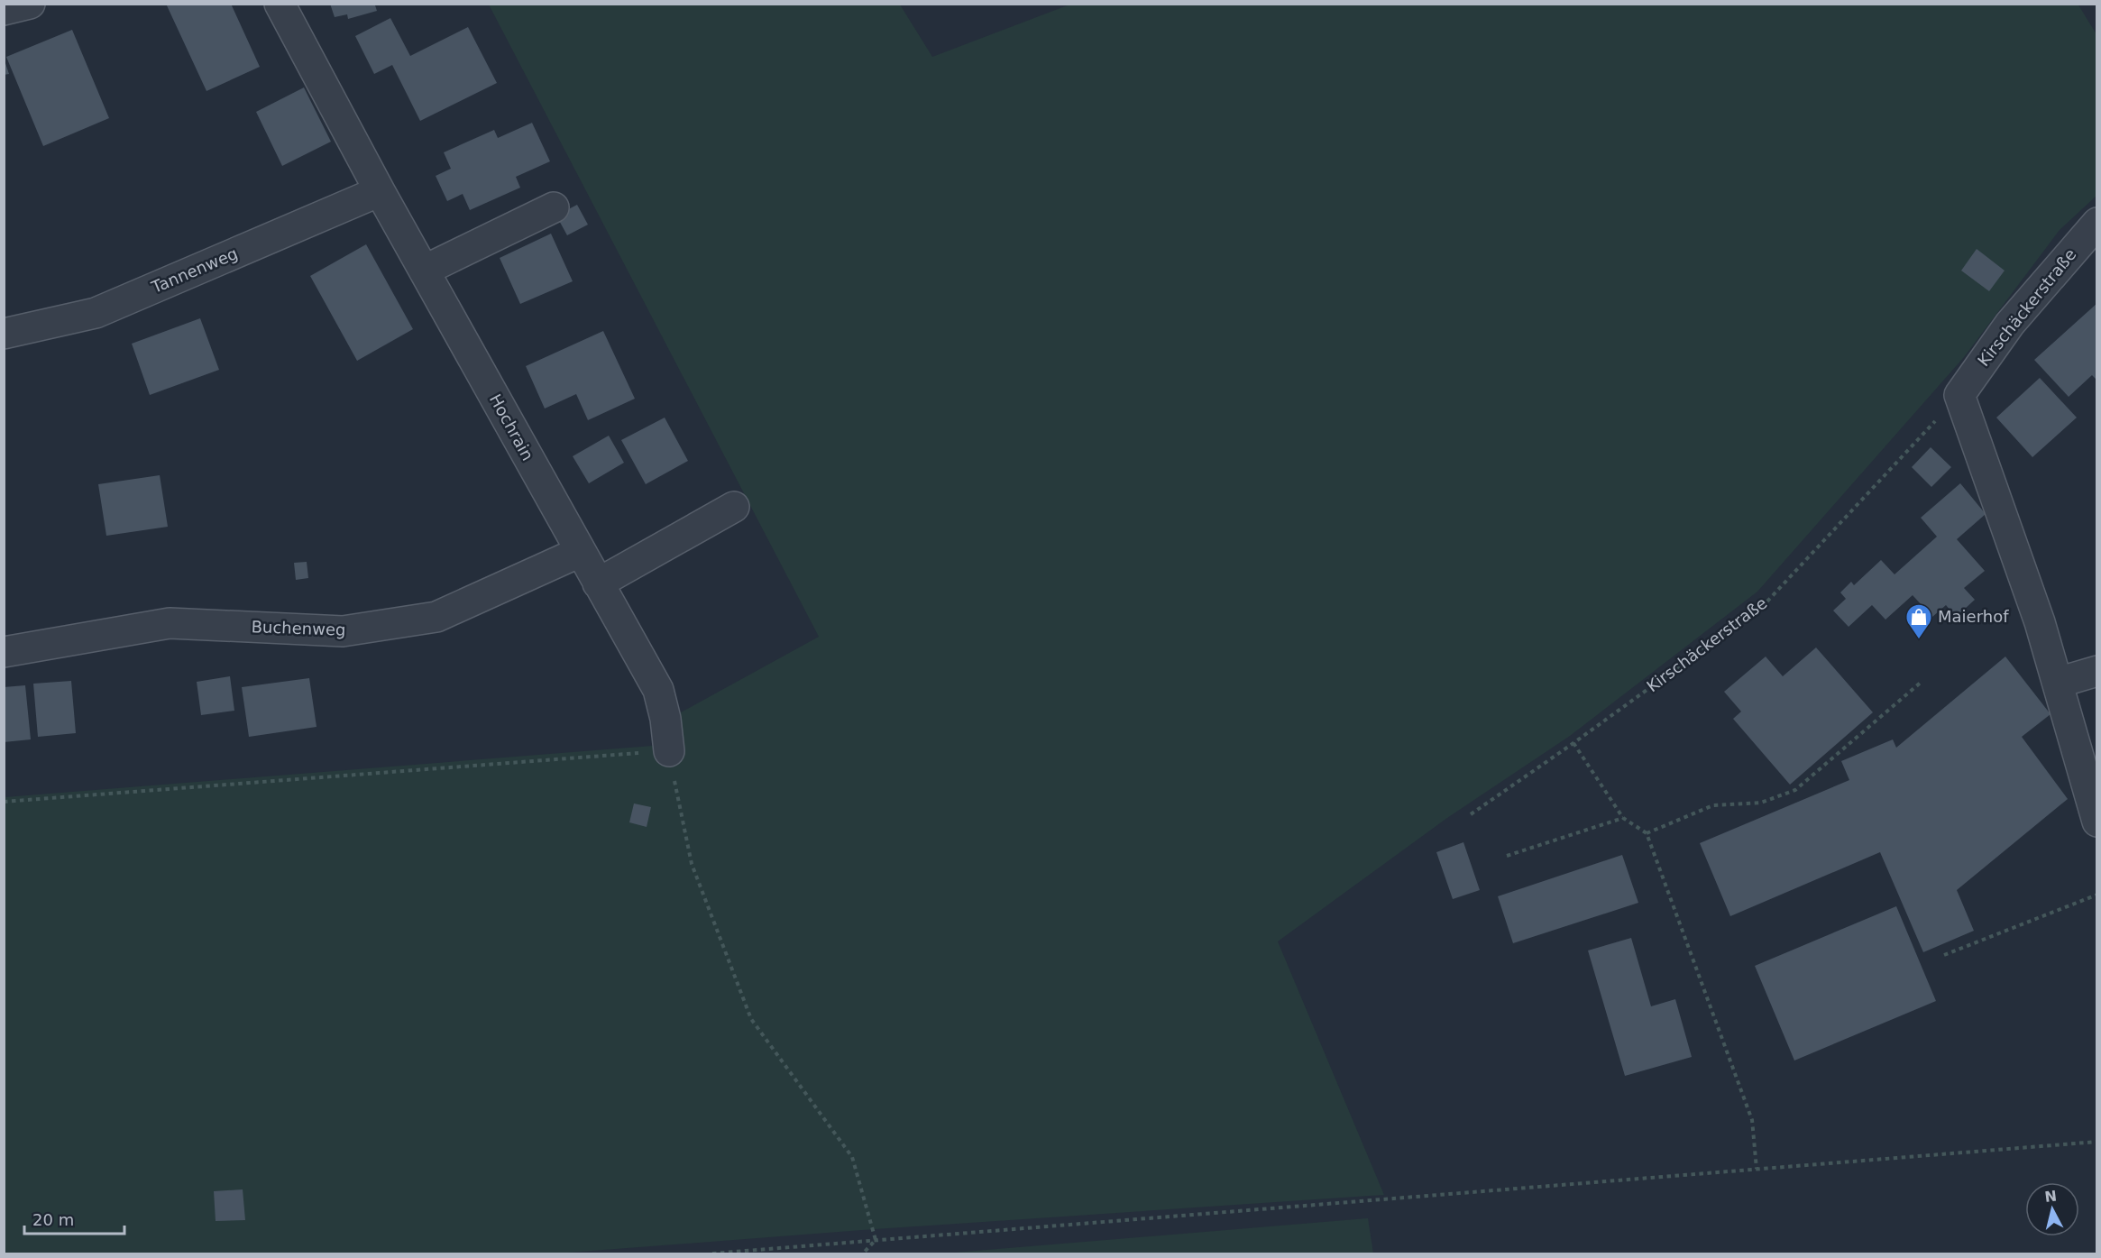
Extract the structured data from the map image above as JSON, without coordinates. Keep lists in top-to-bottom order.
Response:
{
  "streets": {
    "street": [
      "Tannenweg",
      "Kirschäckerstraße",
      "Hochrain",
      "Buchenweg"
    ]
  },
  "crossings": [
    ["Tannenweg", "Hochrain"],
    ["Hochrain", "Buchenweg"]
  ],
  "places": {
    "shop": ["Maierhof"]
  },
  "scale_bar": "20 m",
  "north": "top"
}
